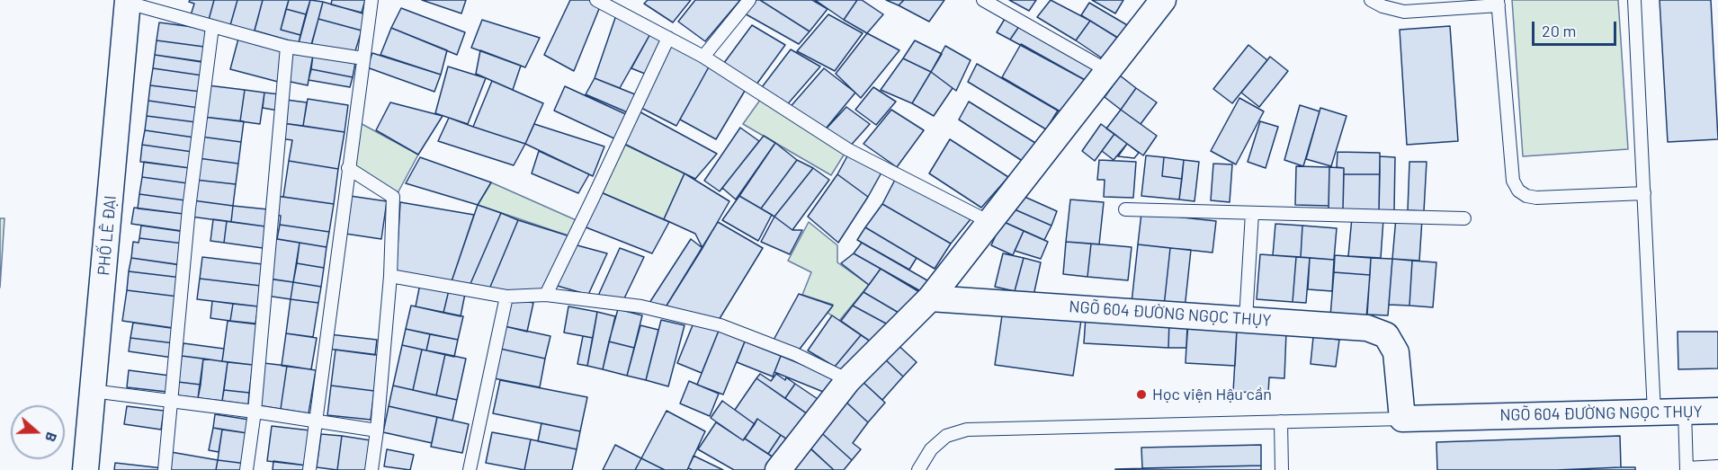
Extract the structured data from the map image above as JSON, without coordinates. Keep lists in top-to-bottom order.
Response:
{
  "streets": {
    "street": ["PHỐ LÊ ĐẠI", "NGÕ 604 ĐƯỜNG NGỌC THỤY"]
  },
  "places": ["Học viện Hậu cần"],
  "scale_bar": "20 m",
  "north": "right"
}
